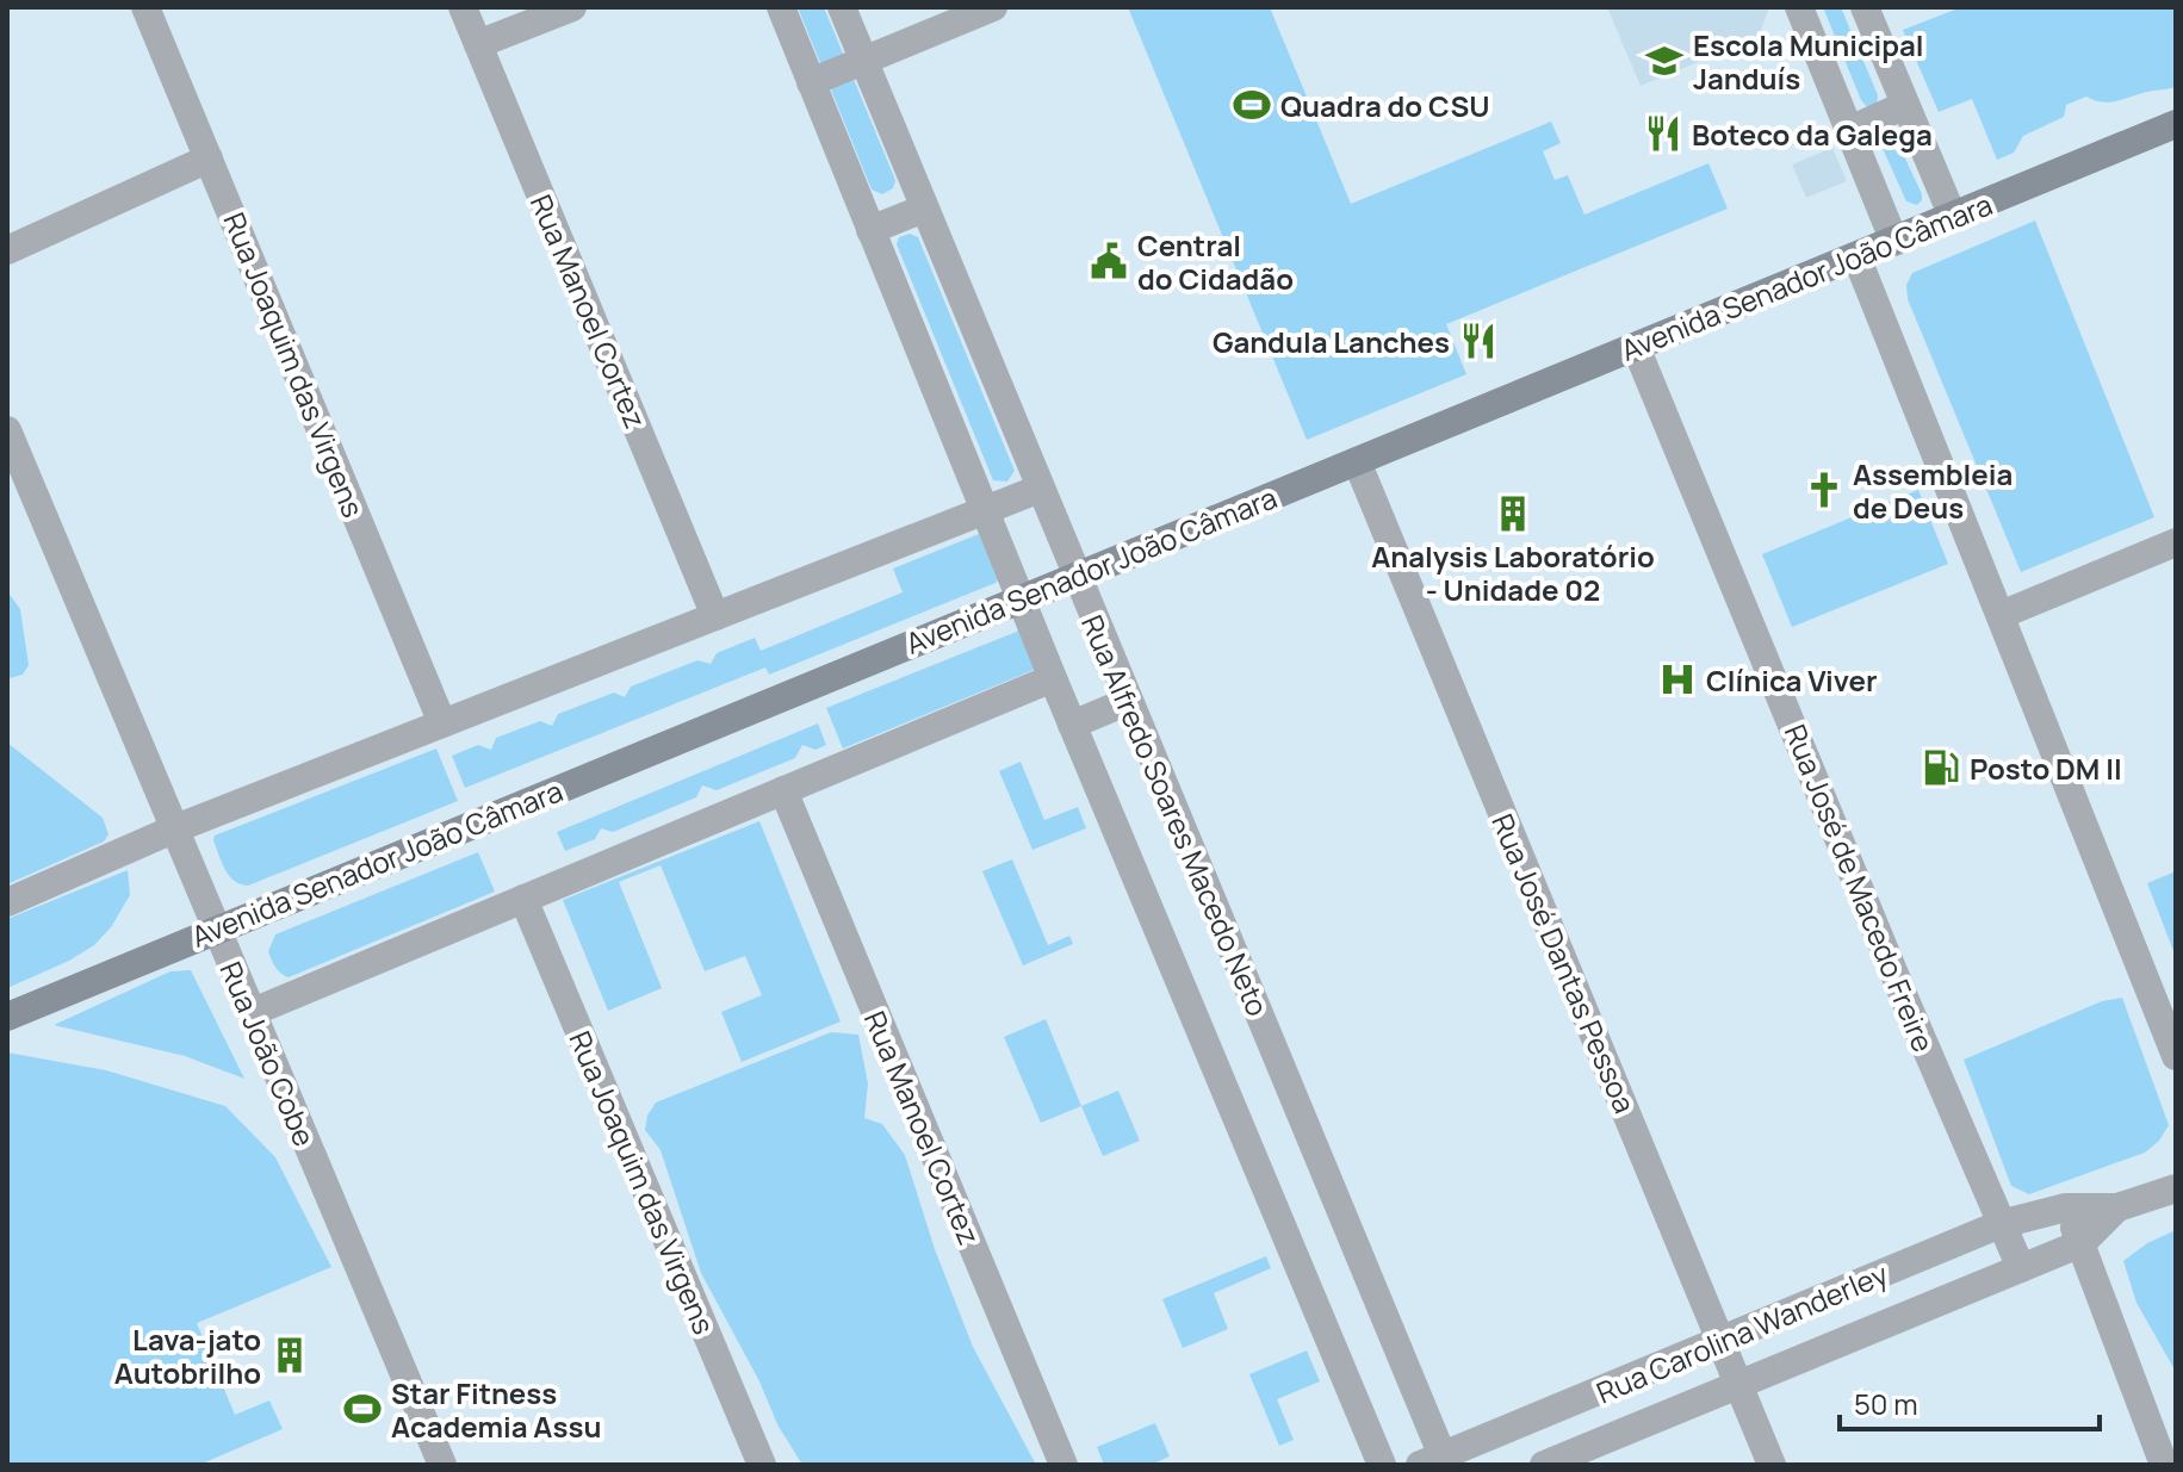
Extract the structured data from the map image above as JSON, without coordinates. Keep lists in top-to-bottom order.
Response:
{
  "streets": {
    "main road": ["Avenida Senador João Câmara"],
    "street": [
      "Rua Manoel Cortez",
      "Rua Joaquim das Virgens",
      "Rua Alfredo Soares Macedo Neto",
      "Rua José de Macedo Freire",
      "Rua José Dantas Pessoa",
      "Rua João Cobe",
      "Rua Carolina Wanderley"
    ]
  },
  "crossings": [
    ["Avenida Senador João Câmara", "Rua Alfredo Soares Macedo Neto"],
    ["Avenida Senador João Câmara", "Rua José de Macedo Freire"],
    ["Avenida Senador João Câmara", "Rua José Dantas Pessoa"],
    ["Avenida Senador João Câmara", "Rua João Cobe"],
    ["Rua Alfredo Soares Macedo Neto", "Rua Carolina Wanderley"],
    ["Rua José de Macedo Freire", "Rua Carolina Wanderley"],
    ["Rua José Dantas Pessoa", "Rua Carolina Wanderley"]
  ],
  "places": {
    "school or university": ["Escola Municipal Janduís"],
    "sports": ["Quadra do CSU", "Star Fitness Academia Assu"],
    "restaurant": ["Boteco da Galega", "Gandula Lanches"],
    "public building": ["Central do Cidadão"],
    "church": ["Assembleia de Deus"],
    "building": ["Analysis Laboratório - Unidade 02", "Lava-jato Autobrilho"],
    "hospital": ["Clínica Viver"],
    "fuel station": ["Posto DM II"]
  },
  "scale_bar": "50 m"
}
